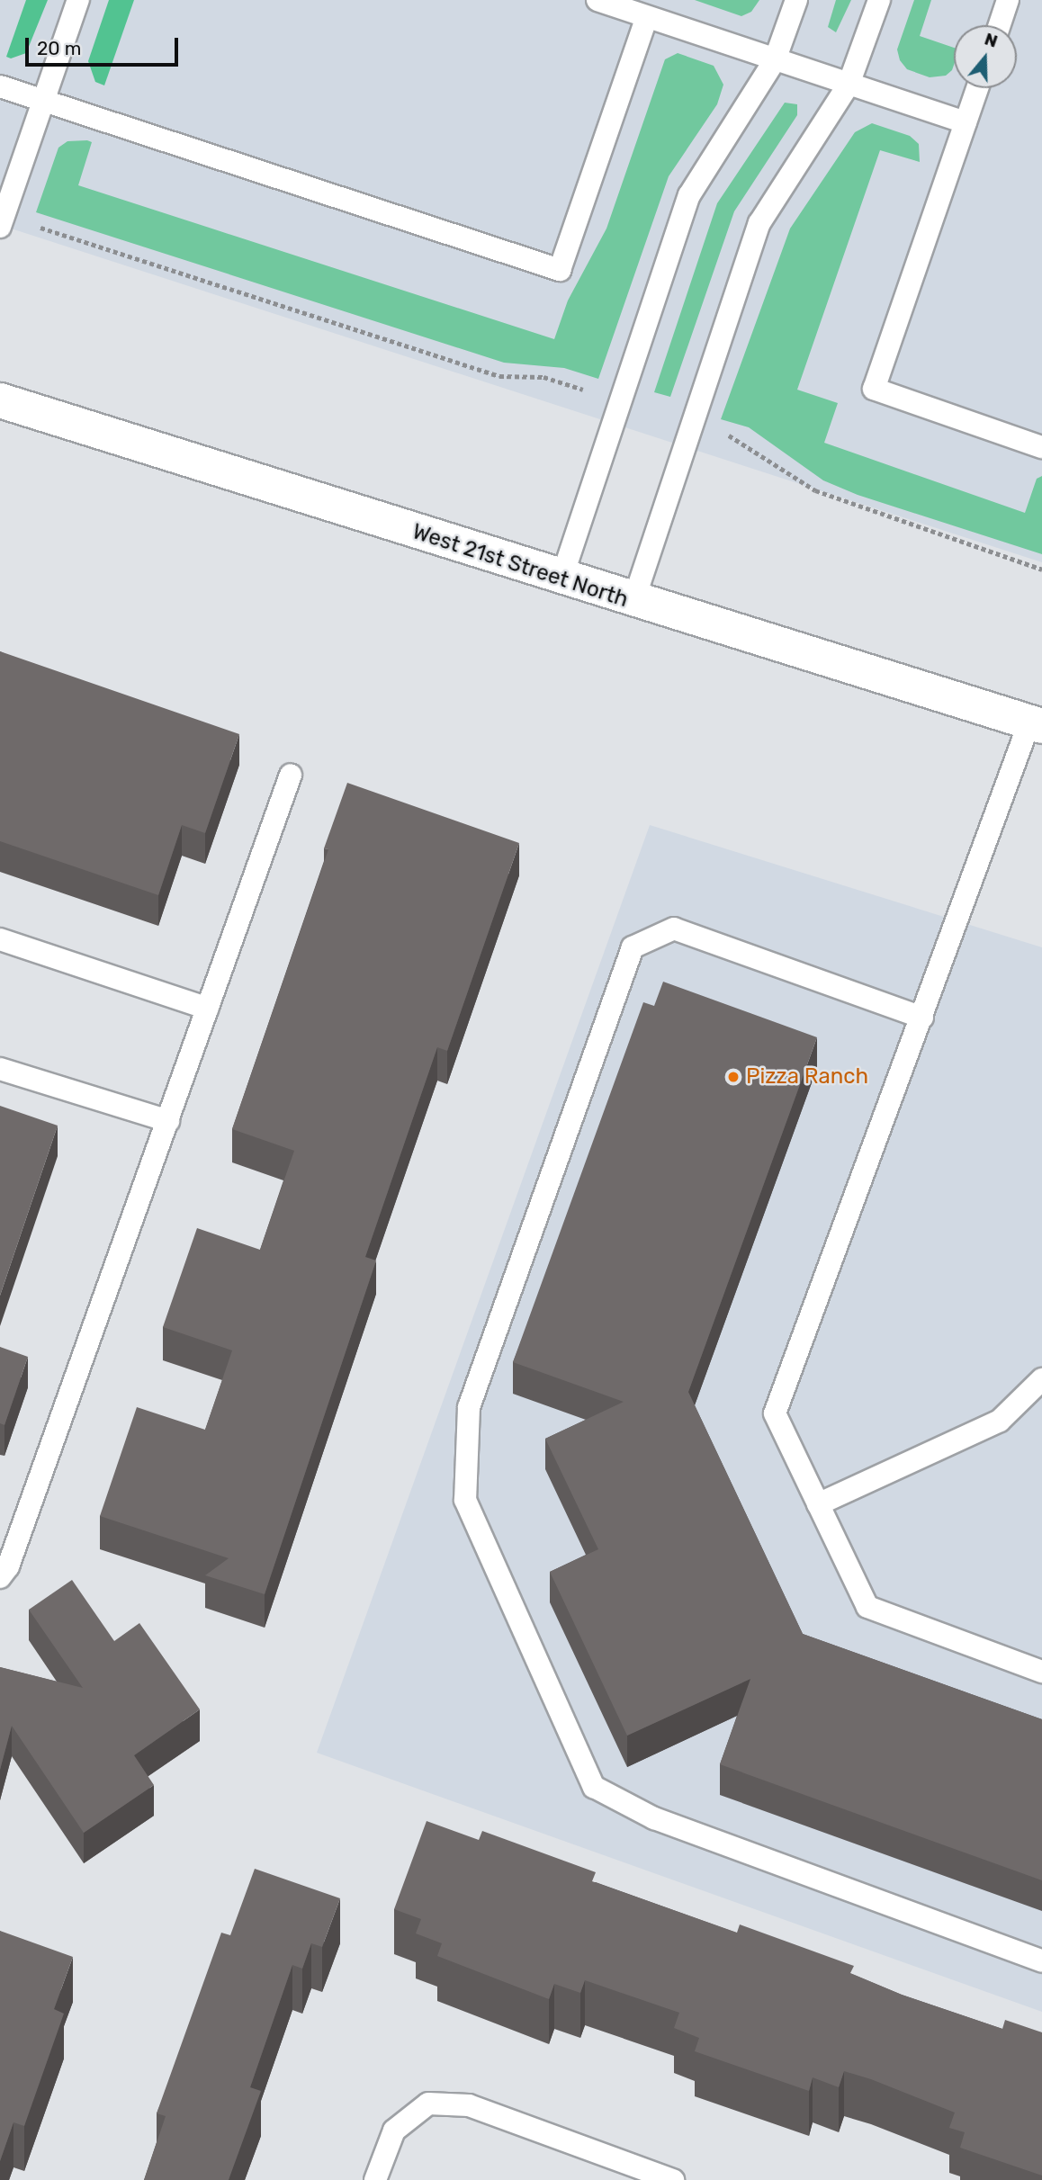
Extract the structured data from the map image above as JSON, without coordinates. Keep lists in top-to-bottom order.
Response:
{
  "streets": {
    "main road": ["West 21st Street North"]
  },
  "places": ["Pizza Ranch"],
  "scale_bar": "20 m",
  "north": "top"
}
